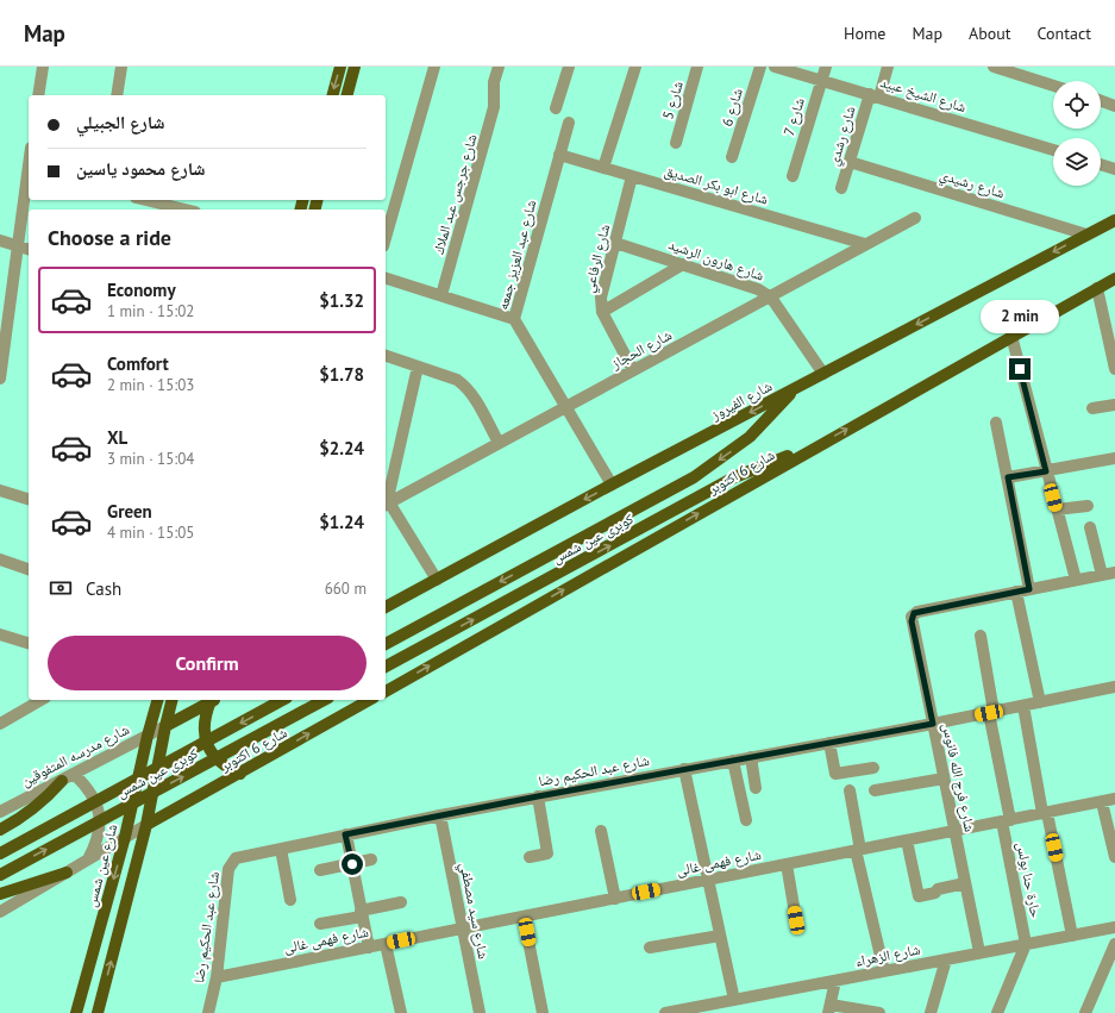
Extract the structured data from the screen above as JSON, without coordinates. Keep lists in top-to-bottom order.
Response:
{
  "streets": {
    "main road": [
      "شارع الفيروز",
      "شارع 6 اكتوبر",
      "كوبرى عين شمس",
      "شارع عين شمس"
    ],
    "street": [
      "شارع الشيخ عبيد",
      "شارع 5",
      "شارع 6",
      "شارع 7",
      "شارع رشدي",
      "شارع رشيدي",
      "شارع ابو بكر الصديق",
      "شارع جرجس عبد الملاك",
      "شارع عبد العزيز جمعه",
      "شارع الرفاعي",
      "شارع هارون الرشيد",
      "شارع الحجاز",
      "شارع مدرسه المتفوقين",
      "شارع عبد الحكيم رضا",
      "شارع فرج الله فانوس",
      "شارع فهمى غالى",
      "حارة حنا بولس",
      "شارع سيد مصطفي",
      "شارع الزهراء"
    ]
  },
  "crossings": [
    ["شارع الشيخ عبيد", "شارع 7"],
    ["شارع الشيخ عبيد", "شارع رشدي"],
    ["شارع رشدي", "شارع رشيدي"],
    ["شارع رشيدي", "شارع الفيروز"],
    ["شارع ابو بكر الصديق", "شارع عبد العزيز جمعه"],
    ["شارع ابو بكر الصديق", "شارع الرفاعي"],
    ["شارع ابو بكر الصديق", "شارع الحجاز"],
    ["شارع عبد العزيز جمعه", "شارع الحجاز"],
    ["شارع عبد العزيز جمعه", "شارع الفيروز"],
    ["شارع الرفاعي", "شارع هارون الرشيد"],
    ["شارع الرفاعي", "شارع الحجاز"],
    ["شارع هارون الرشيد", "شارع الحجاز"],
    ["شارع هارون الرشيد", "شارع الفيروز"],
    ["شارع الفيروز", "كوبرى عين شمس"],
    ["شارع 6 اكتوبر", "كوبرى عين شمس"],
    ["شارع مدرسه المتفوقين", "شارع عين شمس"],
    ["شارع عبد الحكيم رضا", "شارع فرج الله فانوس"],
    ["شارع عبد الحكيم رضا", "شارع فهمى غالى"],
    ["شارع عبد الحكيم رضا", "حارة حنا بولس"],
    ["شارع عبد الحكيم رضا", "شارع سيد مصطفي"],
    ["شارع فرج الله فانوس", "شارع فهمى غالى"],
    ["شارع فرج الله فانوس", "شارع الزهراء"],
    ["شارع فهمى غالى", "حارة حنا بولس"],
    ["شارع فهمى غالى", "شارع سيد مصطفي"],
    ["حارة حنا بولس", "شارع الزهراء"]
  ],
  "one_way": ["شارع الفيروز", "شارع 6 اكتوبر"],
  "page": {
    "header": "Map",
    "nav": [
      "Home",
      "Map",
      "About",
      "Contact"
    ],
    "banner": ["شارع الجبيلي", "شارع محمود ياسين"],
    "heading": "Choose a ride",
    "list": [
      {
        "name": "Economy",
        "note": "1 min · 15:02",
        "value": "$1.32"
      },
      {
        "name": "Comfort",
        "note": "2 min · 15:03",
        "value": "$1.78"
      },
      {
        "name": "XL",
        "note": "3 min · 15:04",
        "value": "$2.24"
      },
      {
        "name": "Green",
        "note": "4 min · 15:05",
        "value": "$1.24"
      }
    ],
    "bubble": "2 min",
    "pay": ["Cash", "660 m"],
    "buttons": "Confirm"
  }
}
